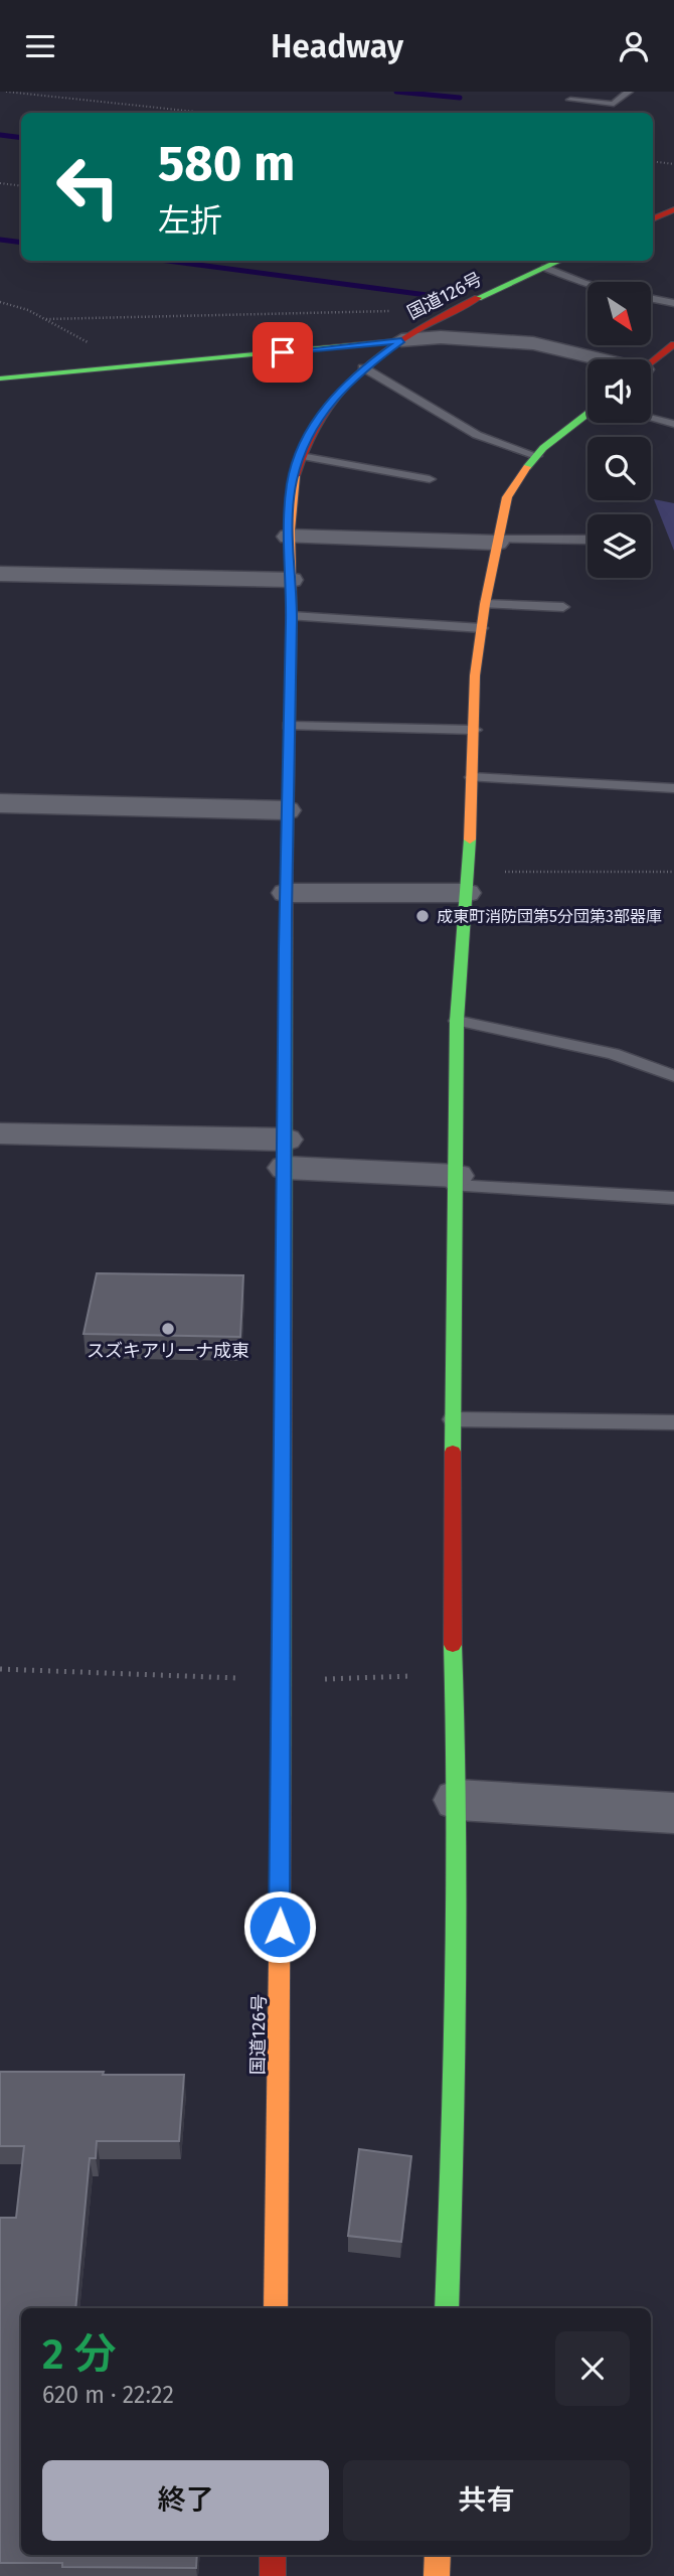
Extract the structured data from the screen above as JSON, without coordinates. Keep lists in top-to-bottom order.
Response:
{
  "streets": {
    "main road": ["国道126号"]
  },
  "places": ["成東町消防団第5分団第3部器庫", "スズキアリーナ成東"],
  "north": "bottom right",
  "page": {
    "header": "Headway",
    "turn": ["580 m", "左折"],
    "heading": ["2 分", "620 m · 22:22"],
    "buttons": ["終了", "共有"]
  }
}
